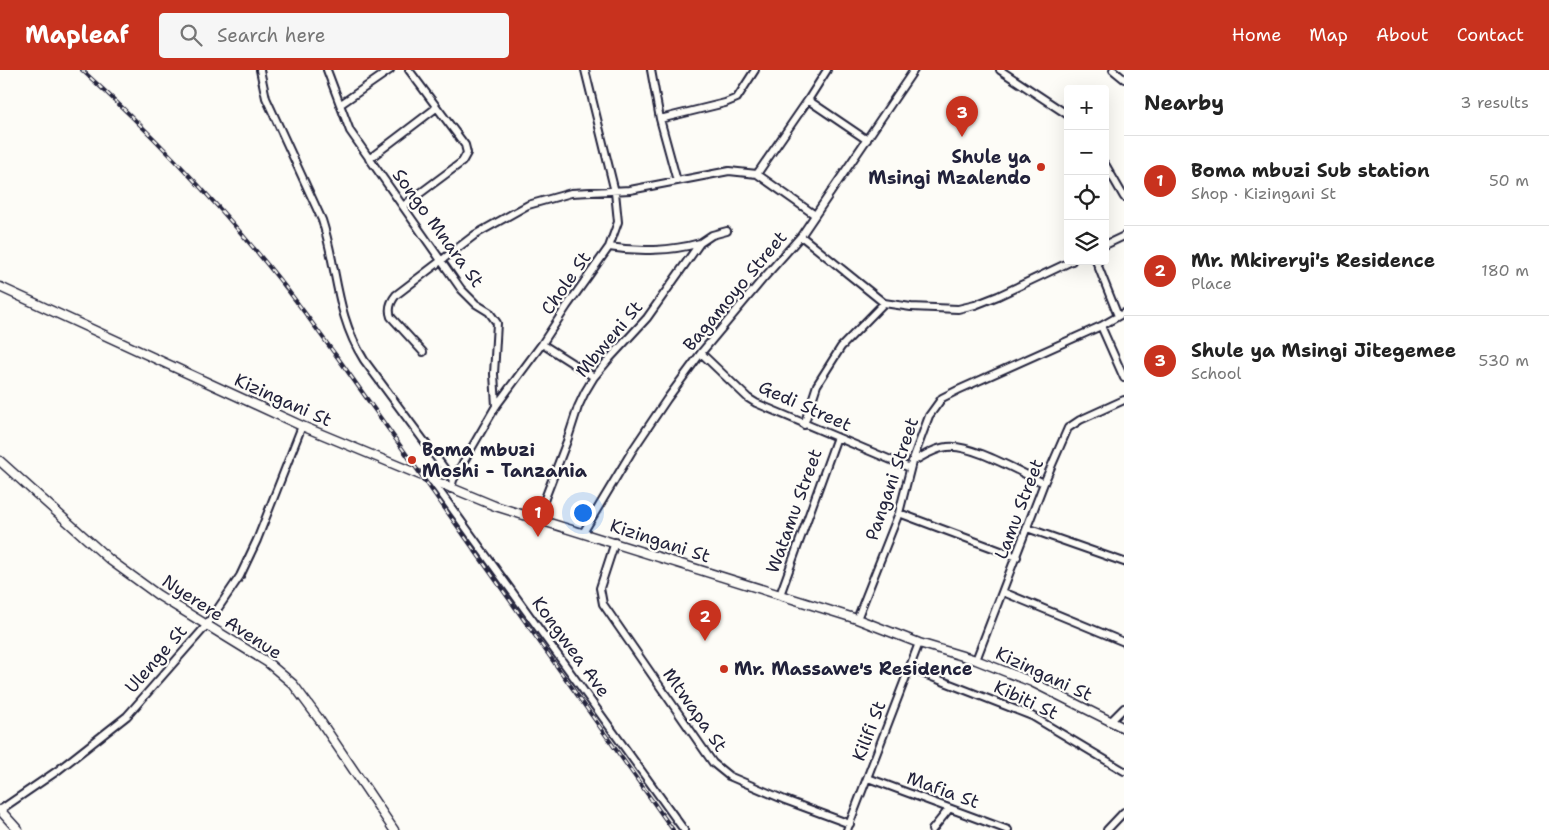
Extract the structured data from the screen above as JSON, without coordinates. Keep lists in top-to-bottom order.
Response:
{
  "streets": {
    "street": [
      "Songo Mnara St",
      "Chole St",
      "Bagamoyo Street",
      "Mbweni St",
      "Kizingani St",
      "Gedi Street",
      "Pangani Street",
      "Lamu Street",
      "Watamu Street",
      "Nyerere Avenue",
      "Kongwea Ave",
      "Ulenge St",
      "Kibiti St",
      "Mtwapa St",
      "Kilifi St",
      "Mafia St"
    ]
  },
  "crossings": [
    ["Songo Mnara St", "Chole St"],
    ["Chole St", "Kizingani St"],
    ["Bagamoyo Street", "Kizingani St"],
    ["Bagamoyo Street", "Gedi Street"],
    ["Mbweni St", "Kizingani St"],
    ["Kizingani St", "Pangani Street"],
    ["Kizingani St", "Lamu Street"],
    ["Kizingani St", "Watamu Street"],
    ["Kizingani St", "Kongwea Ave"],
    ["Kizingani St", "Ulenge St"],
    ["Kizingani St", "Mtwapa St"],
    ["Kizingani St", "Kilifi St"],
    ["Gedi Street", "Pangani Street"],
    ["Gedi Street", "Watamu Street"],
    ["Nyerere Avenue", "Ulenge St"],
    ["Kibiti St", "Kilifi St"],
    ["Mtwapa St", "Kilifi St"],
    ["Kilifi St", "Mafia St"]
  ],
  "places": ["Shule ya Msingi Mzalendo", "Boma mbuzi Moshi - Tanzania", "Mr. Massawe's Residence"],
  "page": {
    "header": "Mapleaf",
    "search": "Search here",
    "nav": [
      "Home",
      "Map",
      "About",
      "Contact"
    ],
    "heading": ["Nearby", "3 results"],
    "map_buttons": ["+", "−"],
    "pins": ["3", "1", "2"],
    "list": [
      {
        "mark": "1",
        "name": "Boma mbuzi Sub station",
        "note": "Shop · Kizingani St",
        "value": "50 m"
      },
      {
        "mark": "2",
        "name": "Mr. Mkireryi's Residence",
        "note": "Place",
        "value": "180 m"
      },
      {
        "mark": "3",
        "name": "Shule ya Msingi Jitegemee",
        "note": "School",
        "value": "530 m"
      }
    ]
  }
}
